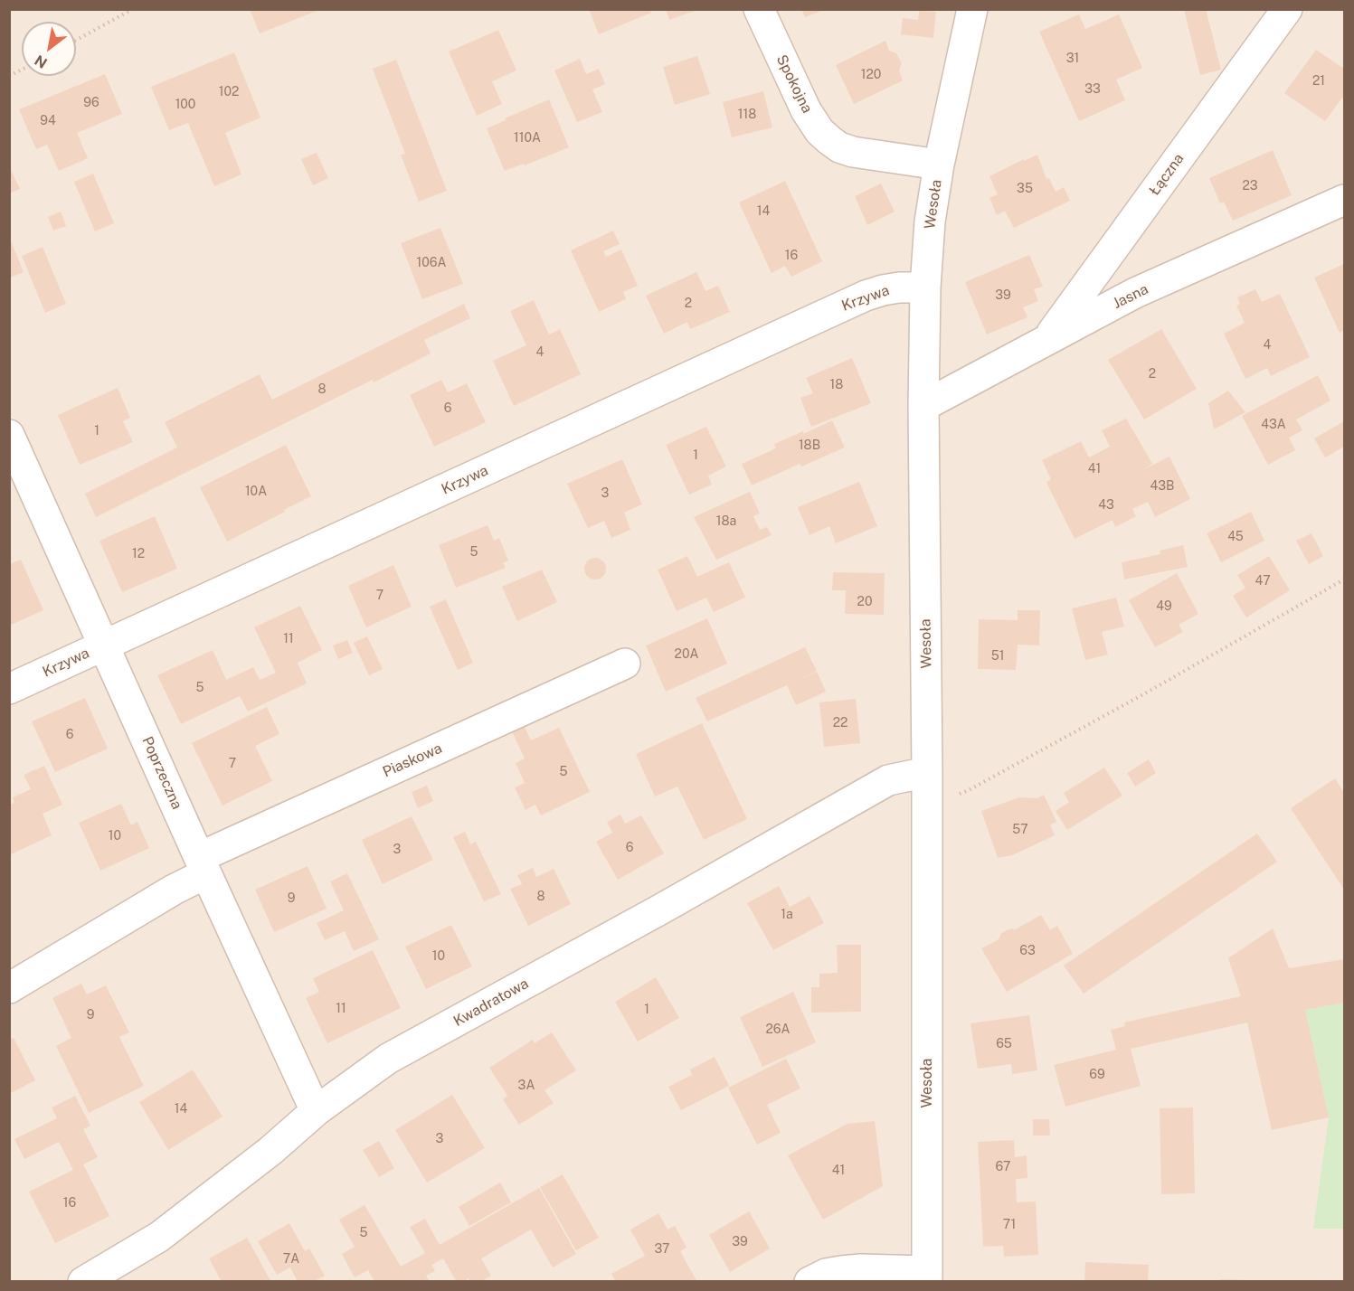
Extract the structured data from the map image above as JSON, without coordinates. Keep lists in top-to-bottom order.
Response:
{
  "streets": {
    "street": [
      "Spokojna",
      "Łączna",
      "Wesoła",
      "Jasna",
      "Krzywa",
      "Piaskowa",
      "Poprzeczna",
      "Kwadratowa"
    ]
  },
  "crossings": [
    ["Spokojna", "Wesoła"],
    ["Łączna", "Jasna"],
    ["Wesoła", "Jasna"],
    ["Wesoła", "Krzywa"],
    ["Wesoła", "Kwadratowa"],
    ["Krzywa", "Poprzeczna"],
    ["Piaskowa", "Poprzeczna"],
    ["Poprzeczna", "Kwadratowa"]
  ],
  "house_numbers": [
    "31",
    "120",
    "21",
    "33",
    "102",
    "96",
    "100",
    "118",
    "94",
    "110A",
    "23",
    "35",
    "14",
    "16",
    "106A",
    "39",
    "2",
    "4",
    "4",
    "2",
    "18",
    "8",
    "6",
    "43A",
    "1",
    "18B",
    "1",
    "41",
    "43B",
    "10A",
    "3",
    "43",
    "18a",
    "45",
    "5",
    "12",
    "47",
    "7",
    "20",
    "49",
    "11",
    "20A",
    "51",
    "5",
    "22",
    "6",
    "7",
    "5",
    "57",
    "10",
    "6",
    "3",
    "8",
    "9",
    "1a",
    "63",
    "10",
    "11",
    "1",
    "9",
    "26A",
    "65",
    "69",
    "3A",
    "14",
    "3",
    "67",
    "41",
    "16",
    "71",
    "5",
    "39",
    "37",
    "7A"
  ],
  "north": "bottom left"
}
